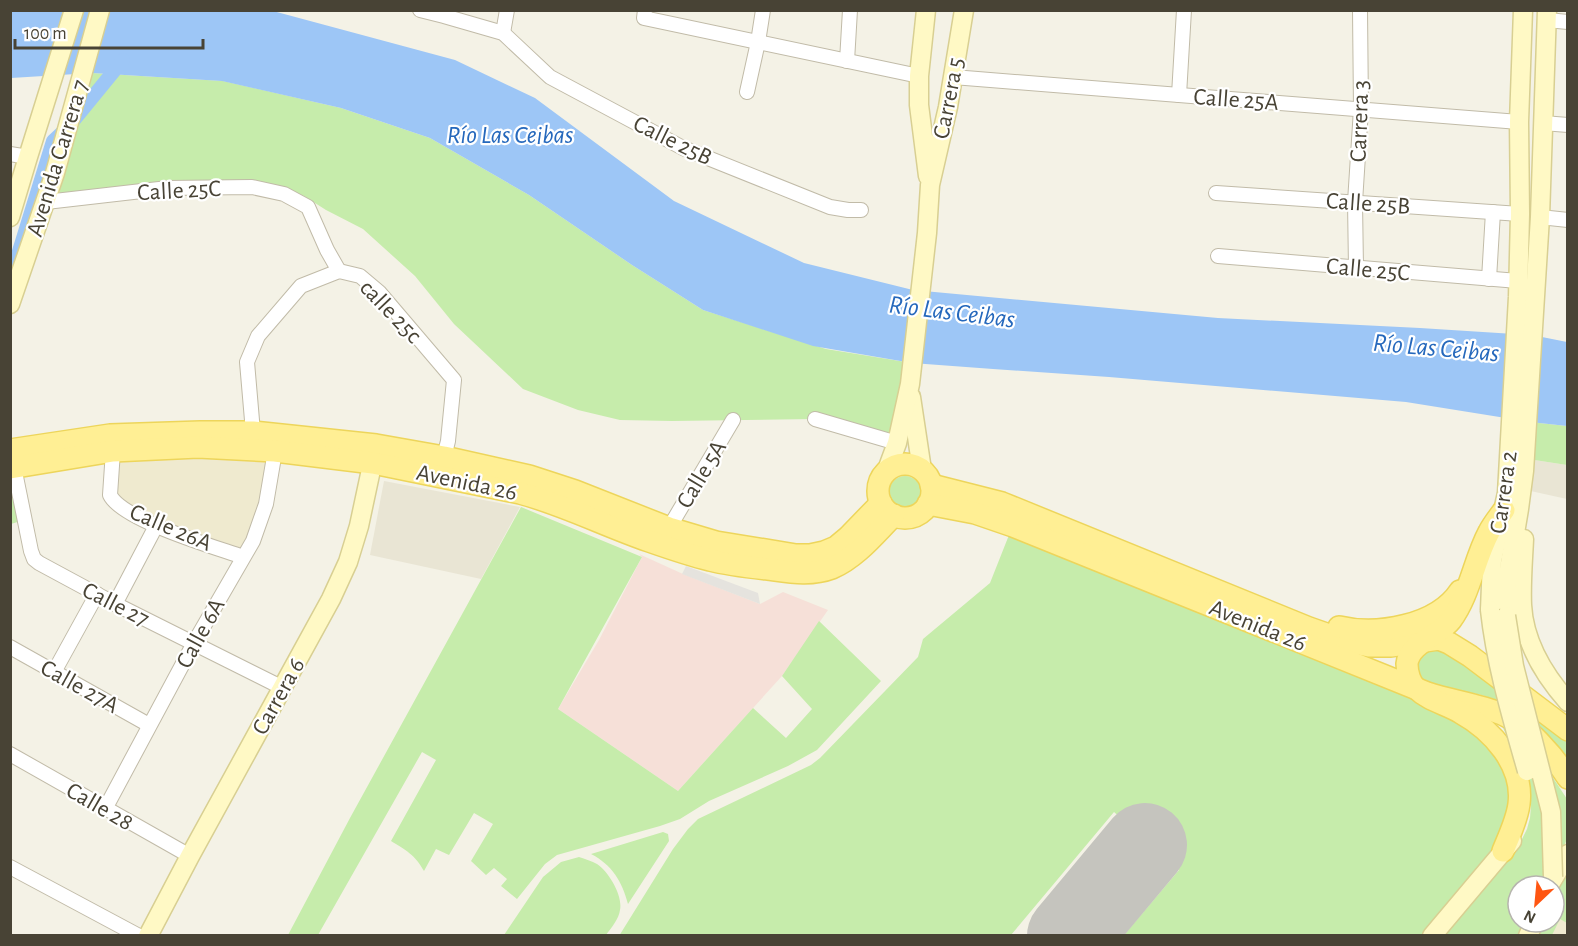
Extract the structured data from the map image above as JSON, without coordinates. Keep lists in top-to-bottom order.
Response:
{
  "streets": {
    "main road": [
      "Carrera 5",
      "Avenida Carrera 7",
      "Avenida 26",
      "Carrera 2",
      "Carrera 6"
    ],
    "street": [
      "Calle 25A",
      "Carrera 3",
      "Calle 25B",
      "Calle 25C",
      "calle 25c",
      "Calle 5A",
      "Calle 26A",
      "Calle 27",
      "Calle 6A",
      "Calle 27A",
      "Calle 28"
    ]
  },
  "crossings": [
    ["Carrera 5", "Calle 25A"],
    ["Carrera 5", "Avenida 26"],
    ["Calle 25A", "Carrera 3"],
    ["Calle 25A", "Carrera 2"],
    ["Carrera 3", "Calle 25B"],
    ["Carrera 3", "Calle 25C"],
    ["Calle 25B", "Carrera 2"],
    ["Avenida Carrera 7", "Calle 25C"],
    ["Calle 25C", "calle 25c"],
    ["Calle 25C", "Avenida 26"],
    ["Calle 25C", "Carrera 2"],
    ["Calle 25C", "Carrera 6"],
    ["calle 25c", "Avenida 26"],
    ["calle 25c", "Carrera 6"],
    ["Calle 5A", "Avenida 26"],
    ["Avenida 26", "Calle 26A"],
    ["Avenida 26", "Calle 27"],
    ["Avenida 26", "Calle 6A"],
    ["Avenida 26", "Carrera 6"],
    ["Calle 26A", "Calle 6A"],
    ["Calle 27", "Calle 6A"],
    ["Calle 27", "Carrera 6"],
    ["Calle 6A", "Calle 27A"],
    ["Calle 6A", "Calle 28"],
    ["Carrera 6", "Calle 28"]
  ],
  "water": ["Río Las Ceibas"],
  "scale_bar": "100 m",
  "north": "bottom left"
}
